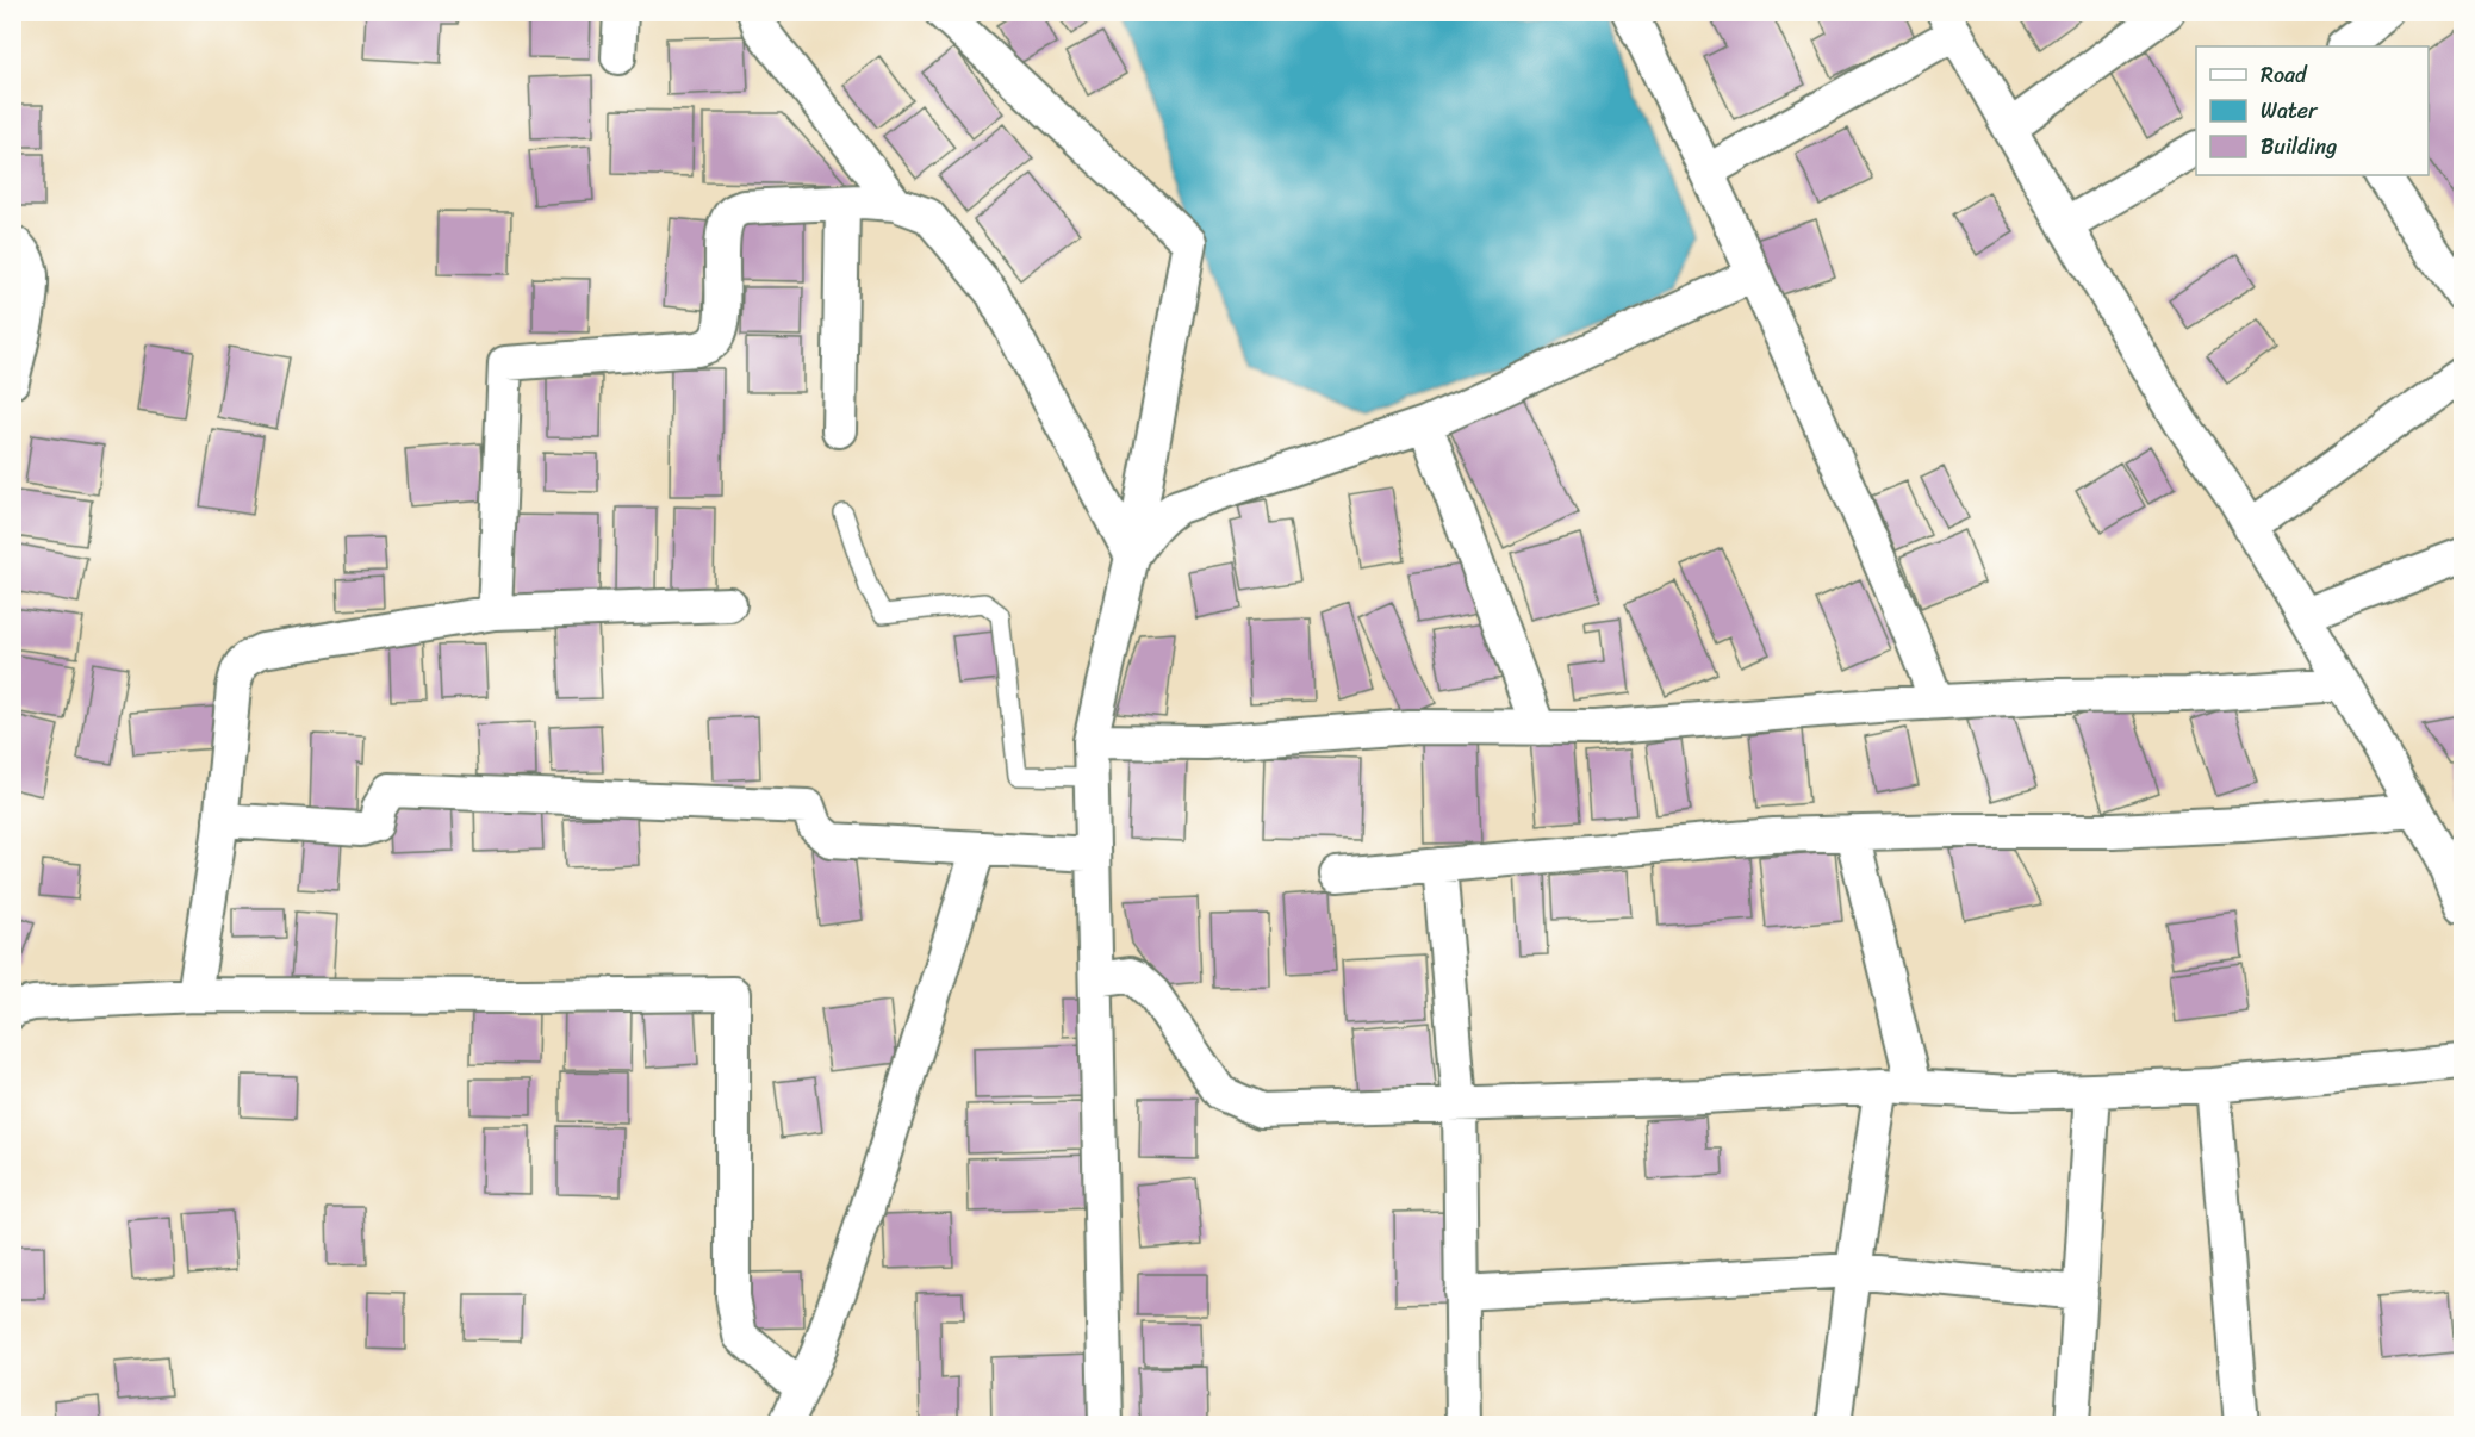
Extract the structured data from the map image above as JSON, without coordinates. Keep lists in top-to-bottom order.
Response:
{
  "legend": ["Road", "Water", "Building"]
}
